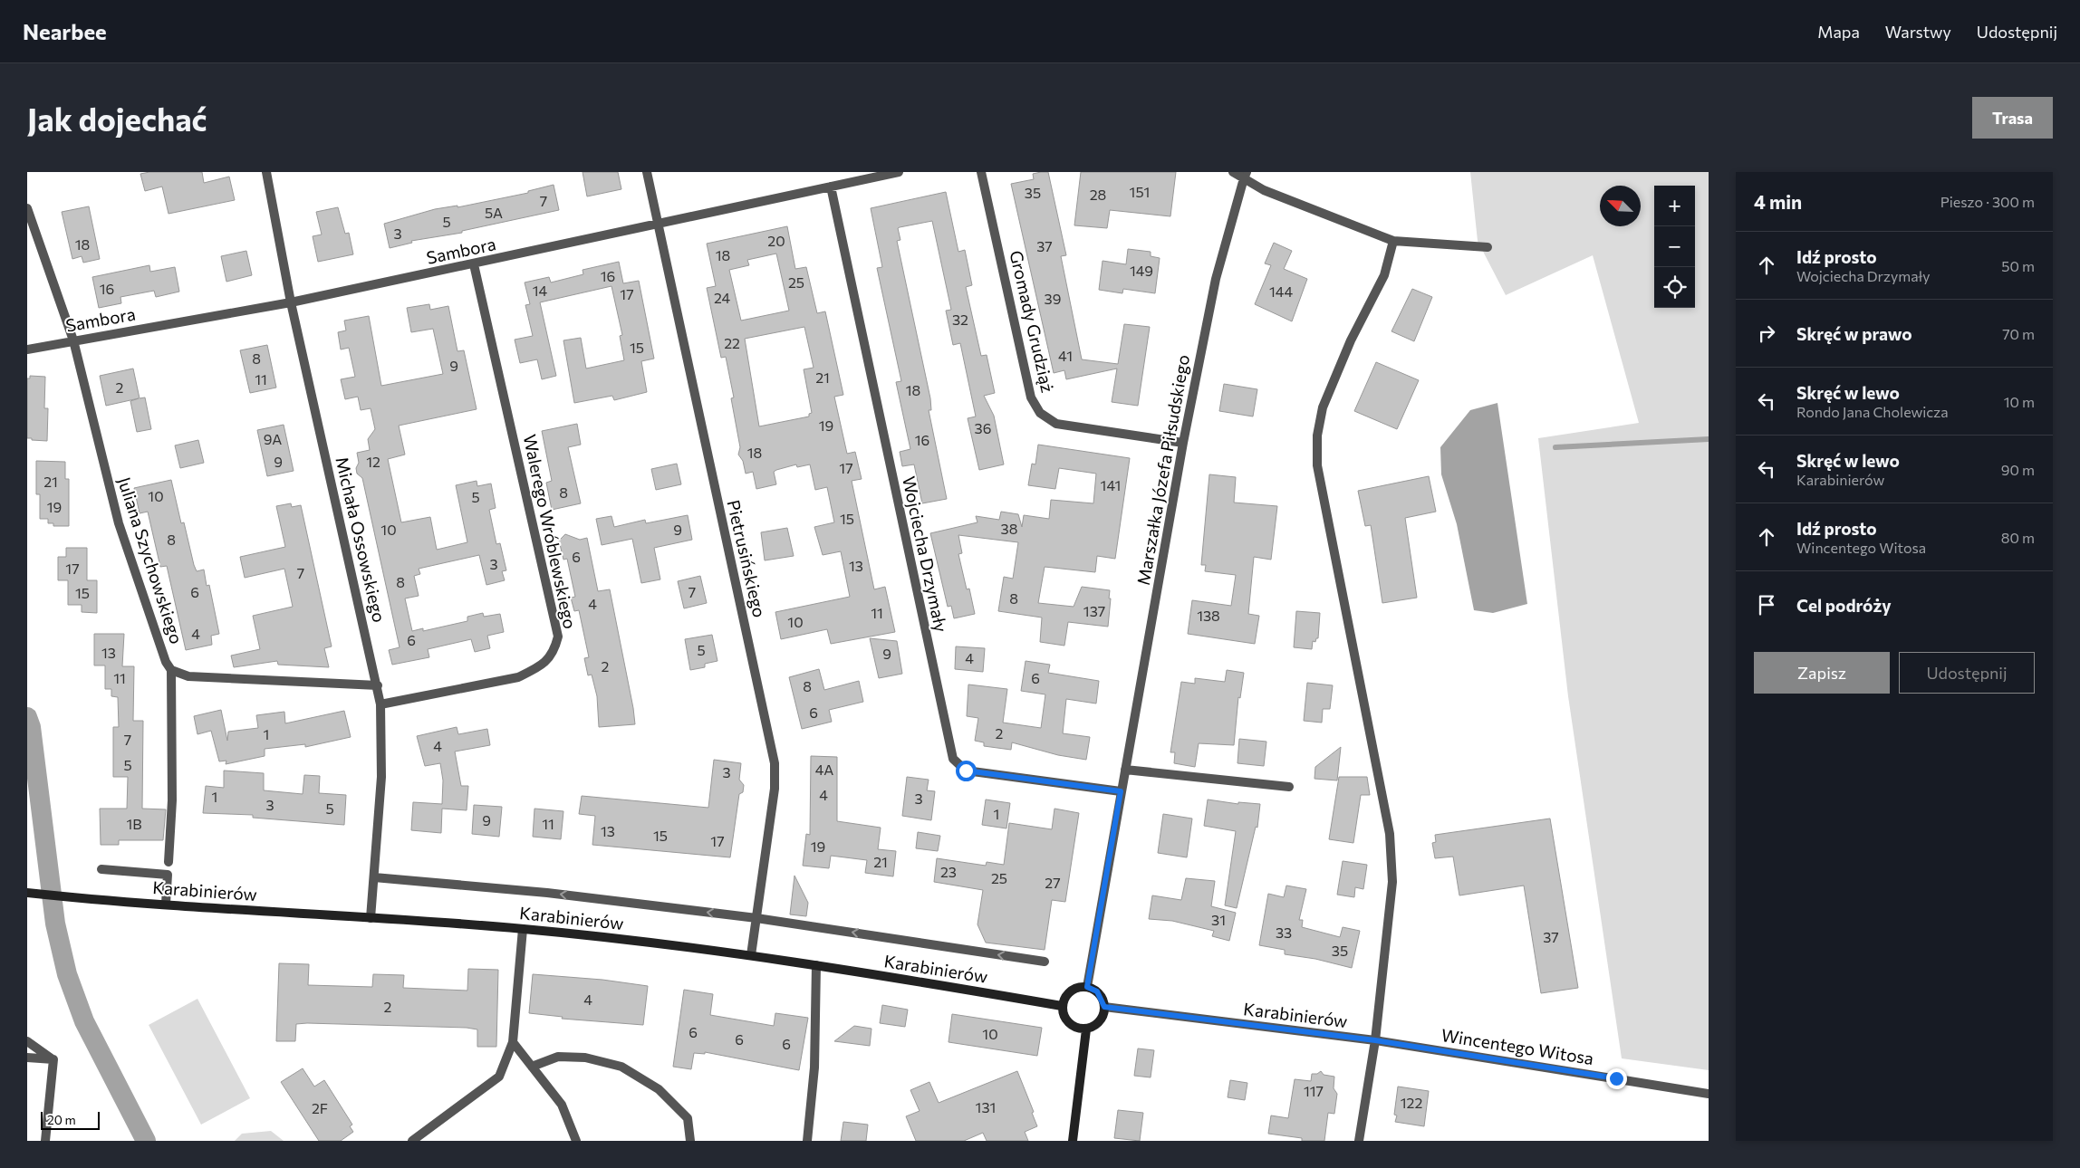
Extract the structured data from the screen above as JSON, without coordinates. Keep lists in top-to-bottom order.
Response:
{
  "streets": {
    "main road": ["Karabinierów"],
    "street": [
      "Sambora",
      "Gromady Grudziąż",
      "Marszałka Józefa Piłsudskiego",
      "Walerego Wróblewskiego",
      "Michała Ossowskiego",
      "Wojciecha Drzymały",
      "Pietrusińskiego",
      "Juliana Szychowskiego",
      "Wincentego Witosa"
    ]
  },
  "crossings": [
    ["Sambora", "Walerego Wróblewskiego"],
    ["Sambora", "Michała Ossowskiego"],
    ["Sambora", "Wojciecha Drzymały"],
    ["Sambora", "Pietrusińskiego"],
    ["Sambora", "Juliana Szychowskiego"],
    ["Gromady Grudziąż", "Marszałka Józefa Piłsudskiego"],
    ["Marszałka Józefa Piłsudskiego", "Wojciecha Drzymały"],
    ["Marszałka Józefa Piłsudskiego", "Karabinierów"],
    ["Walerego Wróblewskiego", "Michała Ossowskiego"],
    ["Michała Ossowskiego", "Juliana Szychowskiego"],
    ["Michała Ossowskiego", "Karabinierów"],
    ["Pietrusińskiego", "Karabinierów"],
    ["Karabinierów", "Wincentego Witosa"]
  ],
  "house_numbers": [
    "151",
    "35",
    "28",
    "7",
    "5A",
    "5",
    "3",
    "20",
    "18",
    "37",
    "18",
    "149",
    "16",
    "25",
    "16",
    "14",
    "144",
    "17",
    "24",
    "39",
    "32",
    "22",
    "15",
    "41",
    "8",
    "9",
    "21",
    "11",
    "2",
    "18",
    "19",
    "36",
    "9A",
    "16",
    "18",
    "9",
    "12",
    "17",
    "21",
    "141",
    "8",
    "10",
    "5",
    "19",
    "15",
    "38",
    "10",
    "9",
    "8",
    "6",
    "3",
    "13",
    "17",
    "7",
    "8",
    "6",
    "7",
    "15",
    "8",
    "4",
    "137",
    "11",
    "138",
    "10",
    "4",
    "6",
    "5",
    "13",
    "9",
    "4",
    "2",
    "11",
    "6",
    "8",
    "6",
    "2",
    "1",
    "7",
    "4",
    "5",
    "4A",
    "3",
    "4",
    "1",
    "3",
    "3",
    "5",
    "1",
    "9",
    "1B",
    "11",
    "13",
    "15",
    "17",
    "19",
    "21",
    "23",
    "25",
    "27",
    "31",
    "33",
    "37",
    "35",
    "4",
    "2",
    "6",
    "10",
    "6",
    "6",
    "117",
    "122",
    "131",
    "2F"
  ],
  "scale_bar": "20 m",
  "north": "top left",
  "page": {
    "header": "Nearbee",
    "nav": ["Mapa", "Warstwy", "Udostępnij"],
    "buttons": [
      "Trasa",
      ["Zapisz", "Udostępnij"]
    ],
    "title": "Jak dojechać",
    "heading": ["4 min", "Pieszo · 300 m"],
    "map_buttons": ["+", "−"],
    "list": [
      ["Idź prosto", "Wojciecha Drzymały", "50 m"],
      ["Skręć w prawo", "70 m"],
      ["Skręć w lewo", "Rondo Jana Cholewicza", "10 m"],
      ["Skręć w lewo", "Karabinierów", "90 m"],
      ["Idź prosto", "Wincentego Witosa", "80 m"],
      "Cel podróży"
    ],
    "scale": "20 m"
  }
}
